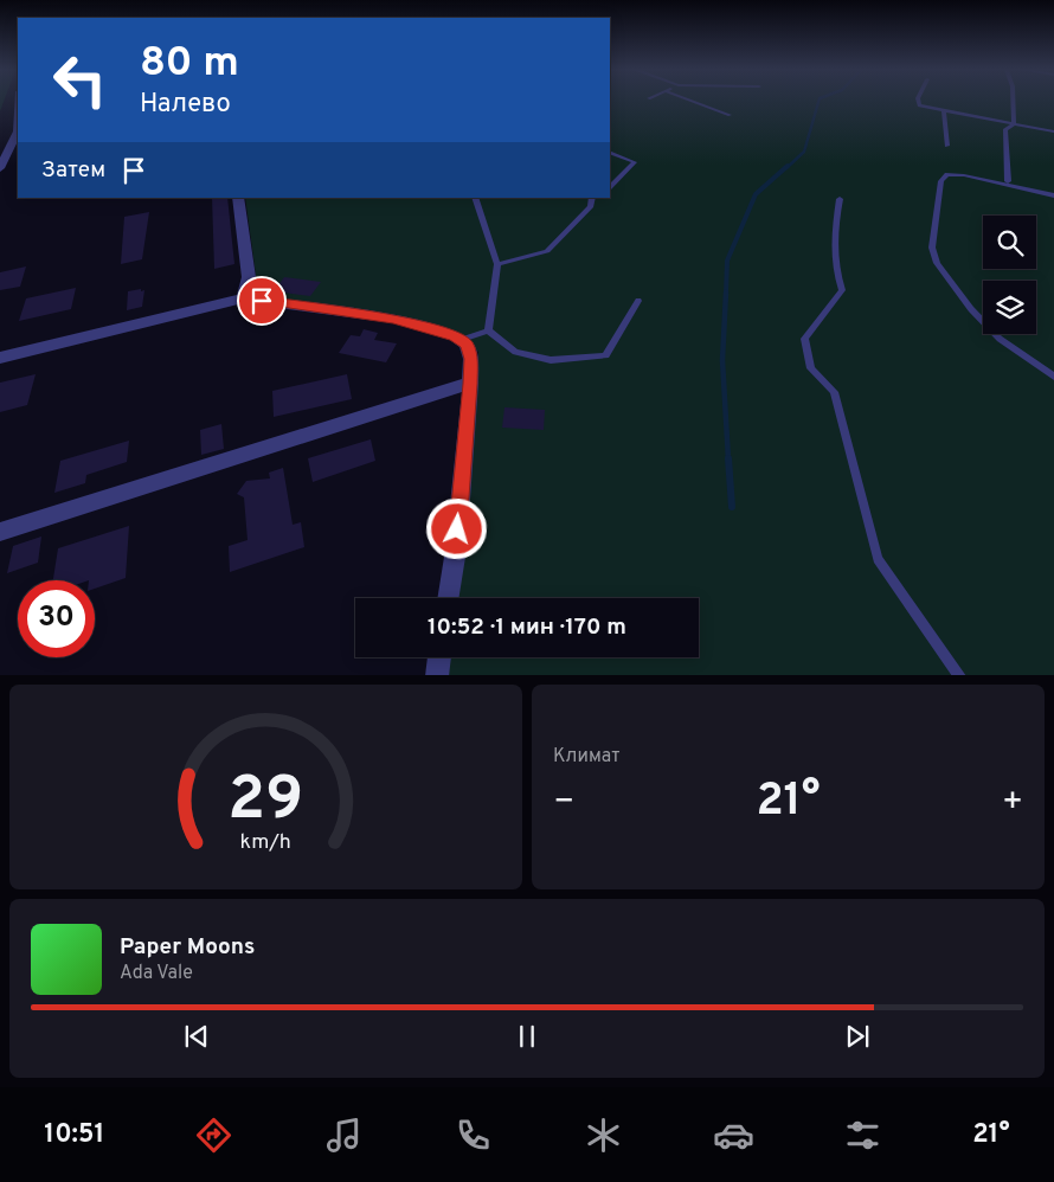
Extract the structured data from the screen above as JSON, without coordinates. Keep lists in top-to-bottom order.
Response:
{
  "page": {
    "turn": ["80 m", "Налево"],
    "then": "Затем",
    "limit": "30",
    "trip": "10:52 · 1 мин · 170 m",
    "tile": "Климат",
    "heat": ["−", "21°", "+"],
    "song": ["Paper Moons", "Ada Vale"],
    "tabs": ["10:51", "21°"],
    "gauge": ["29", "km/h"]
  }
}
